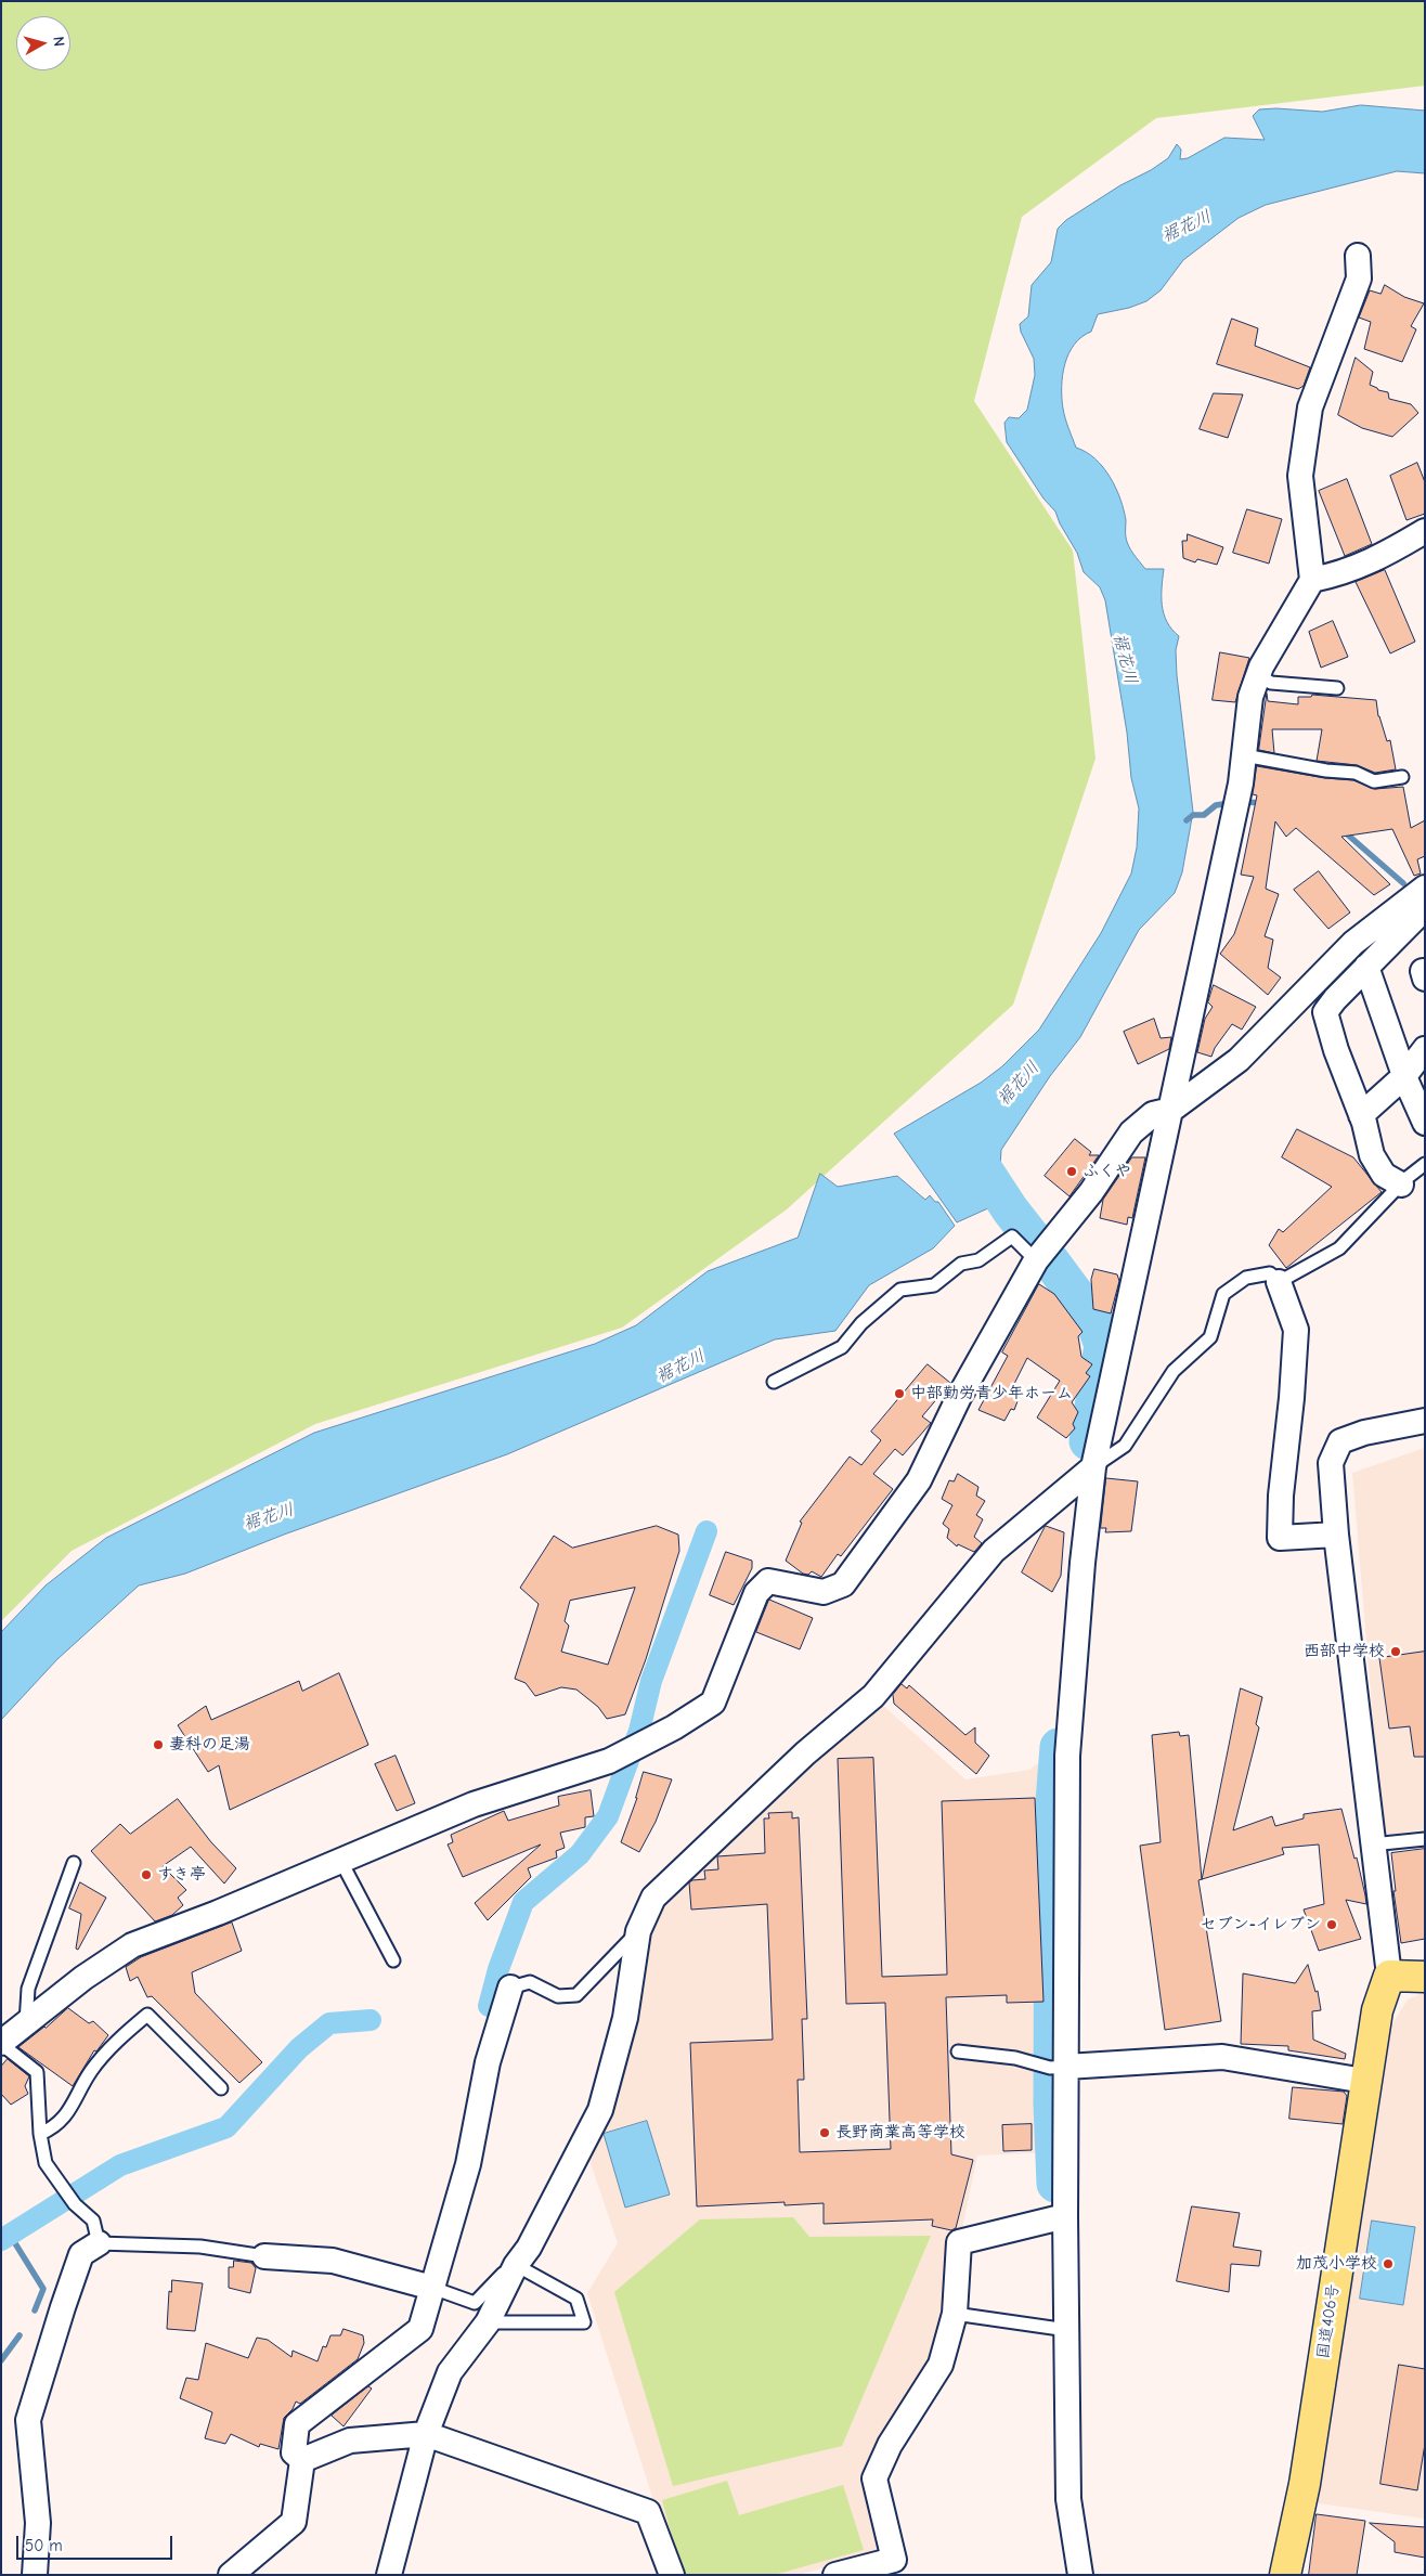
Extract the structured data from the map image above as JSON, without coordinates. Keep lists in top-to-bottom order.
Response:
{
  "streets": {
    "highway": ["国道406号"]
  },
  "water": ["裾花川"],
  "places": [
    "ふくや",
    "中部勤労青少年ホーム",
    "西部中学校",
    "妻科の足湯",
    "すき亭",
    "セブン-イレブン",
    "長野商業高等学校",
    "加茂小学校"
  ],
  "scale_bar": "50 m",
  "north": "right"
}
